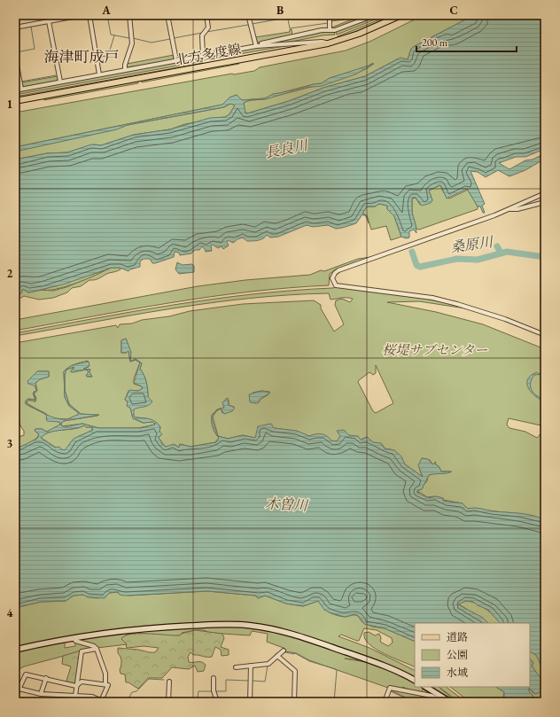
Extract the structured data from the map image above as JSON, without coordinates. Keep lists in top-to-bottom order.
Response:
{
  "streets": {
    "main road": ["北方多度線"]
  },
  "districts": ["海津町成戸"],
  "water": ["長良川", "桑原川", "木曽川"],
  "parks": ["桜堤サブセンター"],
  "legend": ["道路", "公園", "水域"],
  "scale_bar": "200 m",
  "grid": {
    "columns": ["A", "B", "C"],
    "rows": [
      "1",
      "2",
      "3",
      "4"
    ]
  }
}
